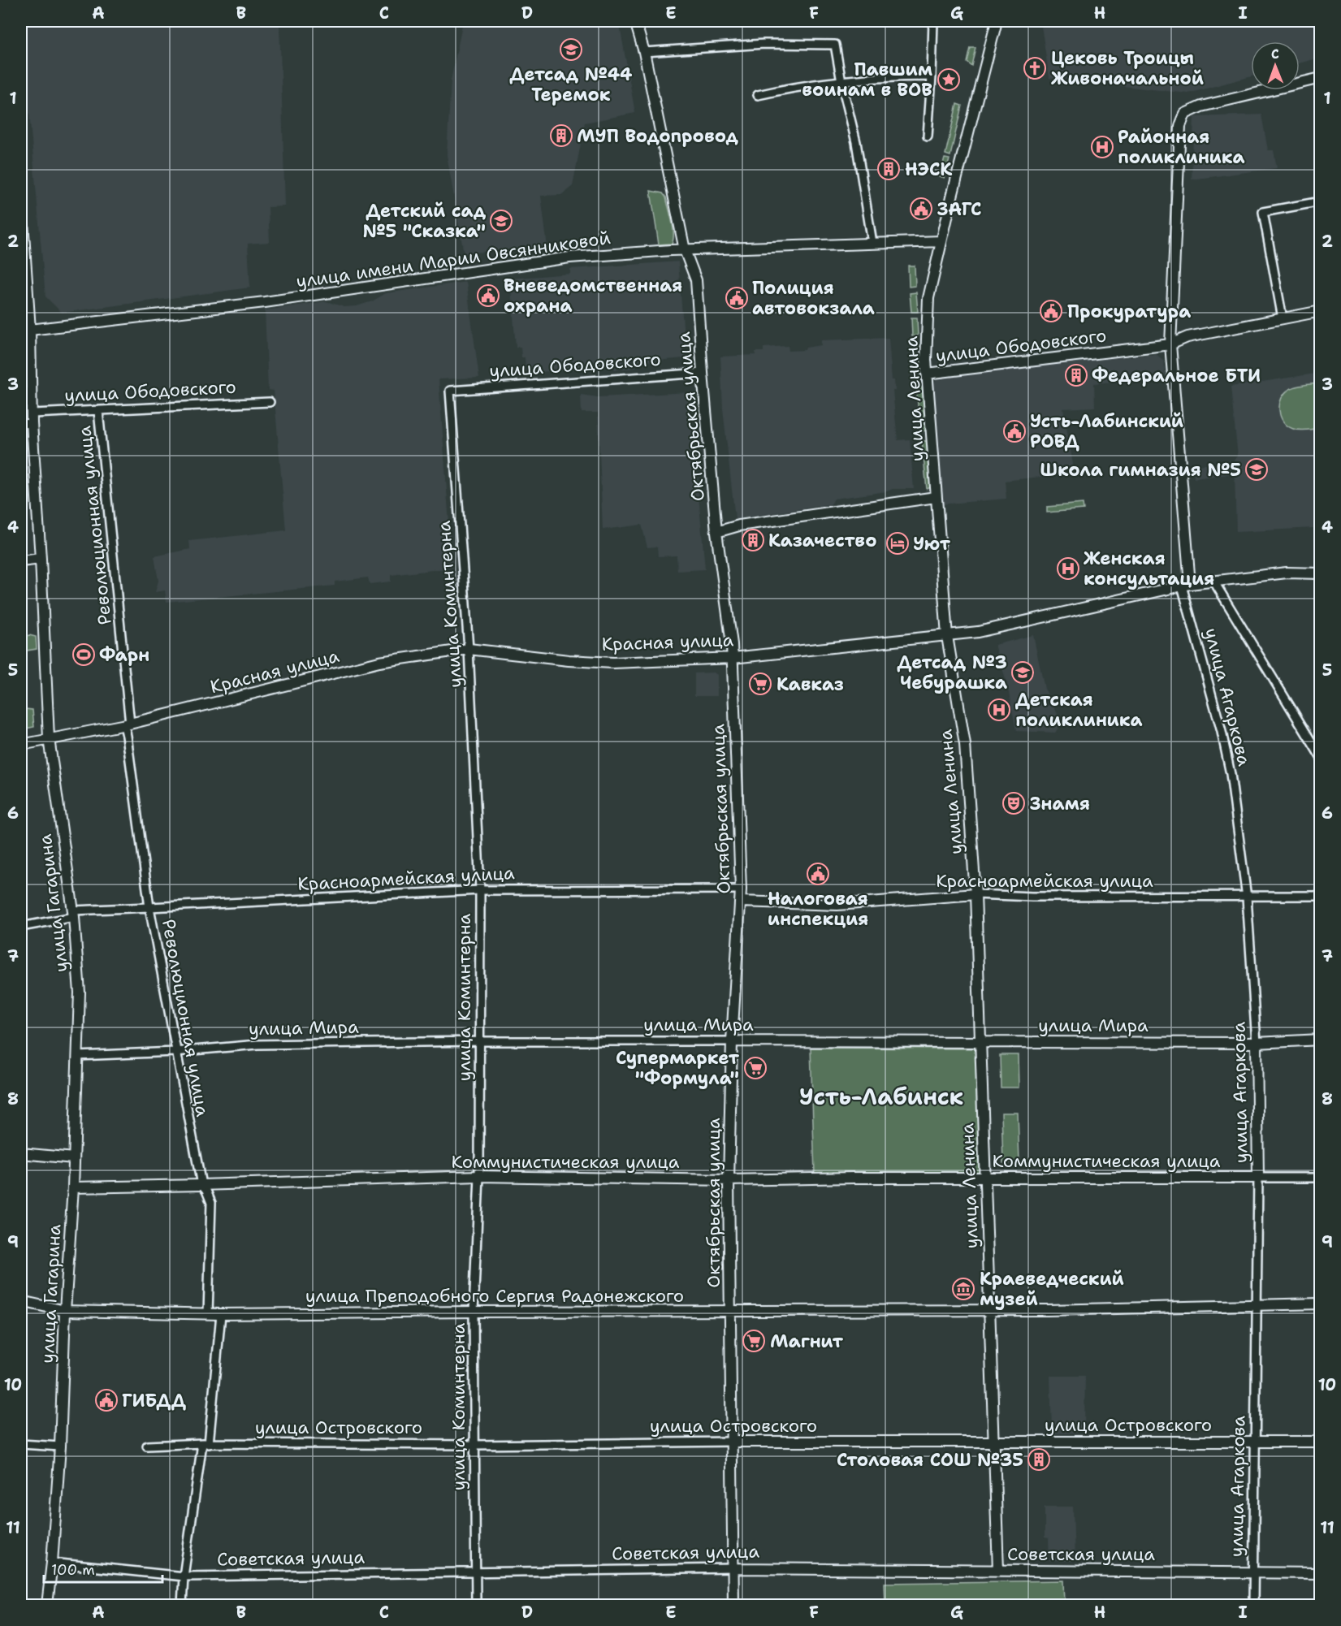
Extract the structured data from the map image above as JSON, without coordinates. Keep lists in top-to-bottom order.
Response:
{
  "streets": {
    "street": [
      "улица имени Марии Овсянниковой",
      "улица Ободовского",
      "улица Ленина",
      "Октябрьская улица",
      "Революционная улица",
      "улица Коминтерна",
      "Красная улица",
      "улица Агаркова",
      "Красноармейская улица",
      "улица Гагарина",
      "улица Мира",
      "Коммунистическая улица",
      "улица Преподобного Сергия Радонежского",
      "улица Островского",
      "Советская улица"
    ]
  },
  "crossings": [
    ["улица имени Марии Овсянниковой", "улица Ленина"],
    ["улица имени Марии Овсянниковой", "Октябрьская улица"],
    ["улица имени Марии Овсянниковой", "улица Гагарина"],
    ["улица Ободовского", "улица Ленина"],
    ["улица Ободовского", "Октябрьская улица"],
    ["улица Ободовского", "Революционная улица"],
    ["улица Ободовского", "улица Коминтерна"],
    ["улица Ободовского", "улица Агаркова"],
    ["улица Ободовского", "улица Гагарина"],
    ["улица Ленина", "Красная улица"],
    ["улица Ленина", "Красноармейская улица"],
    ["улица Ленина", "улица Мира"],
    ["улица Ленина", "Коммунистическая улица"],
    ["улица Ленина", "улица Преподобного Сергия Радонежского"],
    ["улица Ленина", "улица Островского"],
    ["улица Ленина", "Советская улица"],
    ["Октябрьская улица", "Красная улица"],
    ["Октябрьская улица", "Красноармейская улица"],
    ["Октябрьская улица", "улица Мира"],
    ["Октябрьская улица", "Коммунистическая улица"],
    ["Октябрьская улица", "улица Преподобного Сергия Радонежского"],
    ["Октябрьская улица", "улица Островского"],
    ["Октябрьская улица", "Советская улица"],
    ["Революционная улица", "Красная улица"],
    ["Революционная улица", "Красноармейская улица"],
    ["Революционная улица", "улица Мира"],
    ["Революционная улица", "Коммунистическая улица"],
    ["Революционная улица", "улица Преподобного Сергия Радонежского"],
    ["улица Коминтерна", "Красная улица"],
    ["улица Коминтерна", "Красноармейская улица"],
    ["улица Коминтерна", "улица Мира"],
    ["улица Коминтерна", "Коммунистическая улица"],
    ["улица Коминтерна", "улица Преподобного Сергия Радонежского"],
    ["улица Коминтерна", "улица Островского"],
    ["улица Коминтерна", "Советская улица"],
    ["Красная улица", "улица Агаркова"],
    ["Красная улица", "улица Гагарина"],
    ["улица Агаркова", "Красноармейская улица"],
    ["улица Агаркова", "улица Мира"],
    ["улица Агаркова", "Коммунистическая улица"],
    ["улица Агаркова", "улица Преподобного Сергия Радонежского"],
    ["улица Агаркова", "улица Островского"],
    ["улица Агаркова", "Советская улица"],
    ["Красноармейская улица", "улица Гагарина"],
    ["улица Гагарина", "улица Мира"],
    ["улица Гагарина", "Коммунистическая улица"],
    ["улица Гагарина", "улица Преподобного Сергия Радонежского"],
    ["улица Гагарина", "Советская улица"]
  ],
  "districts": ["Усть-Лабинск"],
  "places": {
    "school or university": [
      "Детсад №44 Теремок",
      "Детский сад №5 \"Сказка\"",
      "Школа гимназия №5",
      "Детсад №3 Чебурашка"
    ],
    "church": ["Цековь Троицы Живоначальной"],
    "place": ["Павшим воинам в ВОВ"],
    "building": [
      "МУП Водопровод",
      "НЭСК",
      "Федеральное БТИ",
      "Казачество",
      "Столовая СОШ №35"
    ],
    "hospital": ["Районная поликлиника", "Женская консультация", "Детская поликлиника"],
    "public building": [
      "ЗАГС",
      "Вневедомственная охрана",
      "Полиция автовокзала",
      "Прокуратура",
      "Усть-Лабинский РОВД",
      "Налоговая инспекция",
      "ГИБДД"
    ],
    "hotel": ["Уют"],
    "sports": ["Фарн"],
    "supermarket": ["Кавказ", "Супермаркет \"Формула\"", "Магнит"],
    "theatre": ["Знамя"],
    "museum": ["Краеведческий музей"]
  },
  "scale_bar": "100 m",
  "north": "top",
  "grid": {
    "columns": [
      "A",
      "B",
      "C",
      "D",
      "E",
      "F",
      "G",
      "H",
      "I"
    ],
    "rows": [
      "1",
      "2",
      "3",
      "4",
      "5",
      "6",
      "7",
      "8",
      "9",
      "10",
      "11"
    ]
  }
}
